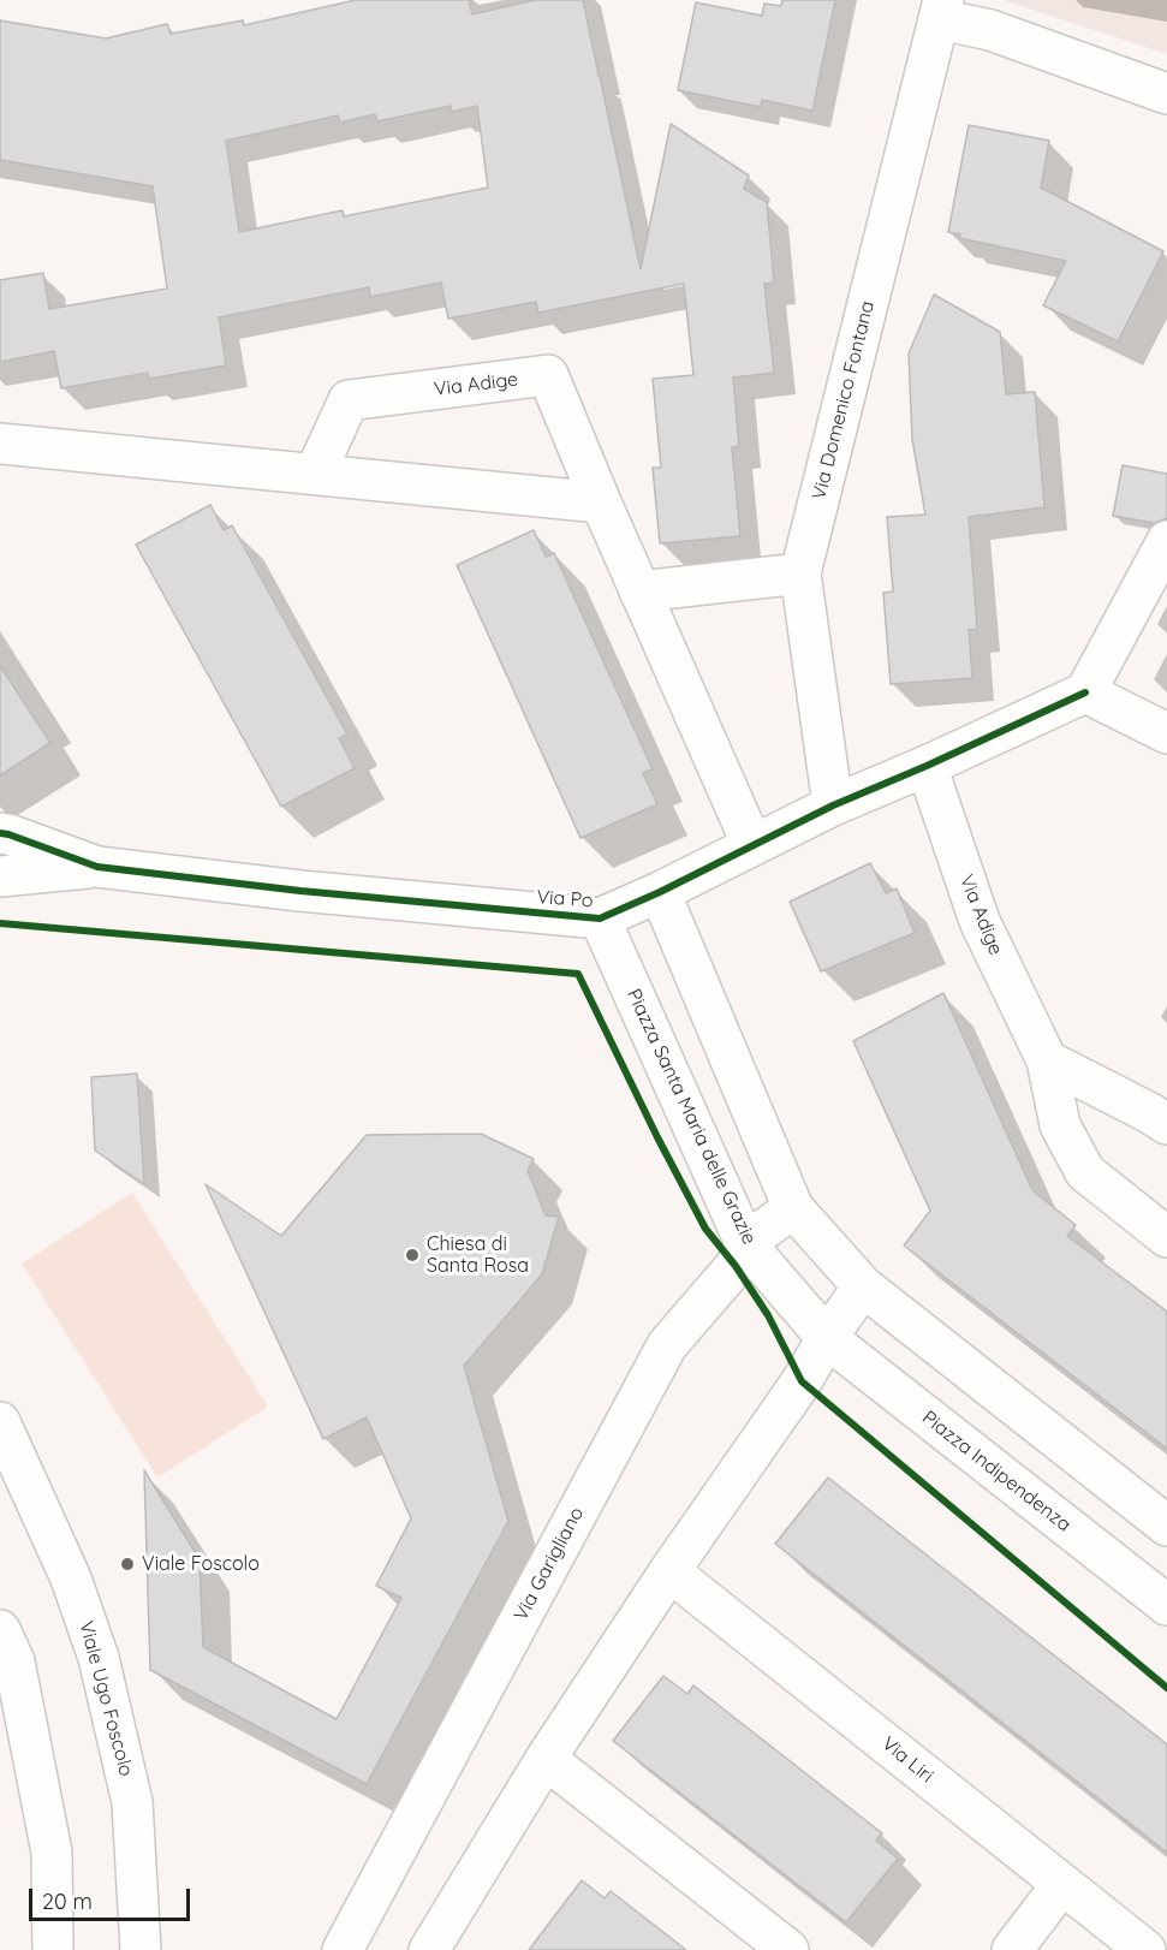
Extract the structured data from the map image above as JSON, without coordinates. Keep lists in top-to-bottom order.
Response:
{
  "streets": {
    "street": [
      "Via Adige",
      "Via Domenico Fontana",
      "Via Po",
      "Piazza Santa Maria delle Grazie",
      "Piazza Indipendenza",
      "Via Garigliano",
      "Viale Ugo Foscolo",
      "Via Liri"
    ]
  },
  "crossings": [
    ["Via Adige", "Via Po"],
    ["Via Domenico Fontana", "Via Po"],
    ["Via Po", "Piazza Santa Maria delle Grazie"],
    ["Piazza Santa Maria delle Grazie", "Piazza Indipendenza"],
    ["Piazza Santa Maria delle Grazie", "Via Garigliano"]
  ],
  "places": ["Chiesa di Santa Rosa", "Viale Foscolo"],
  "scale_bar": "20 m"
}
